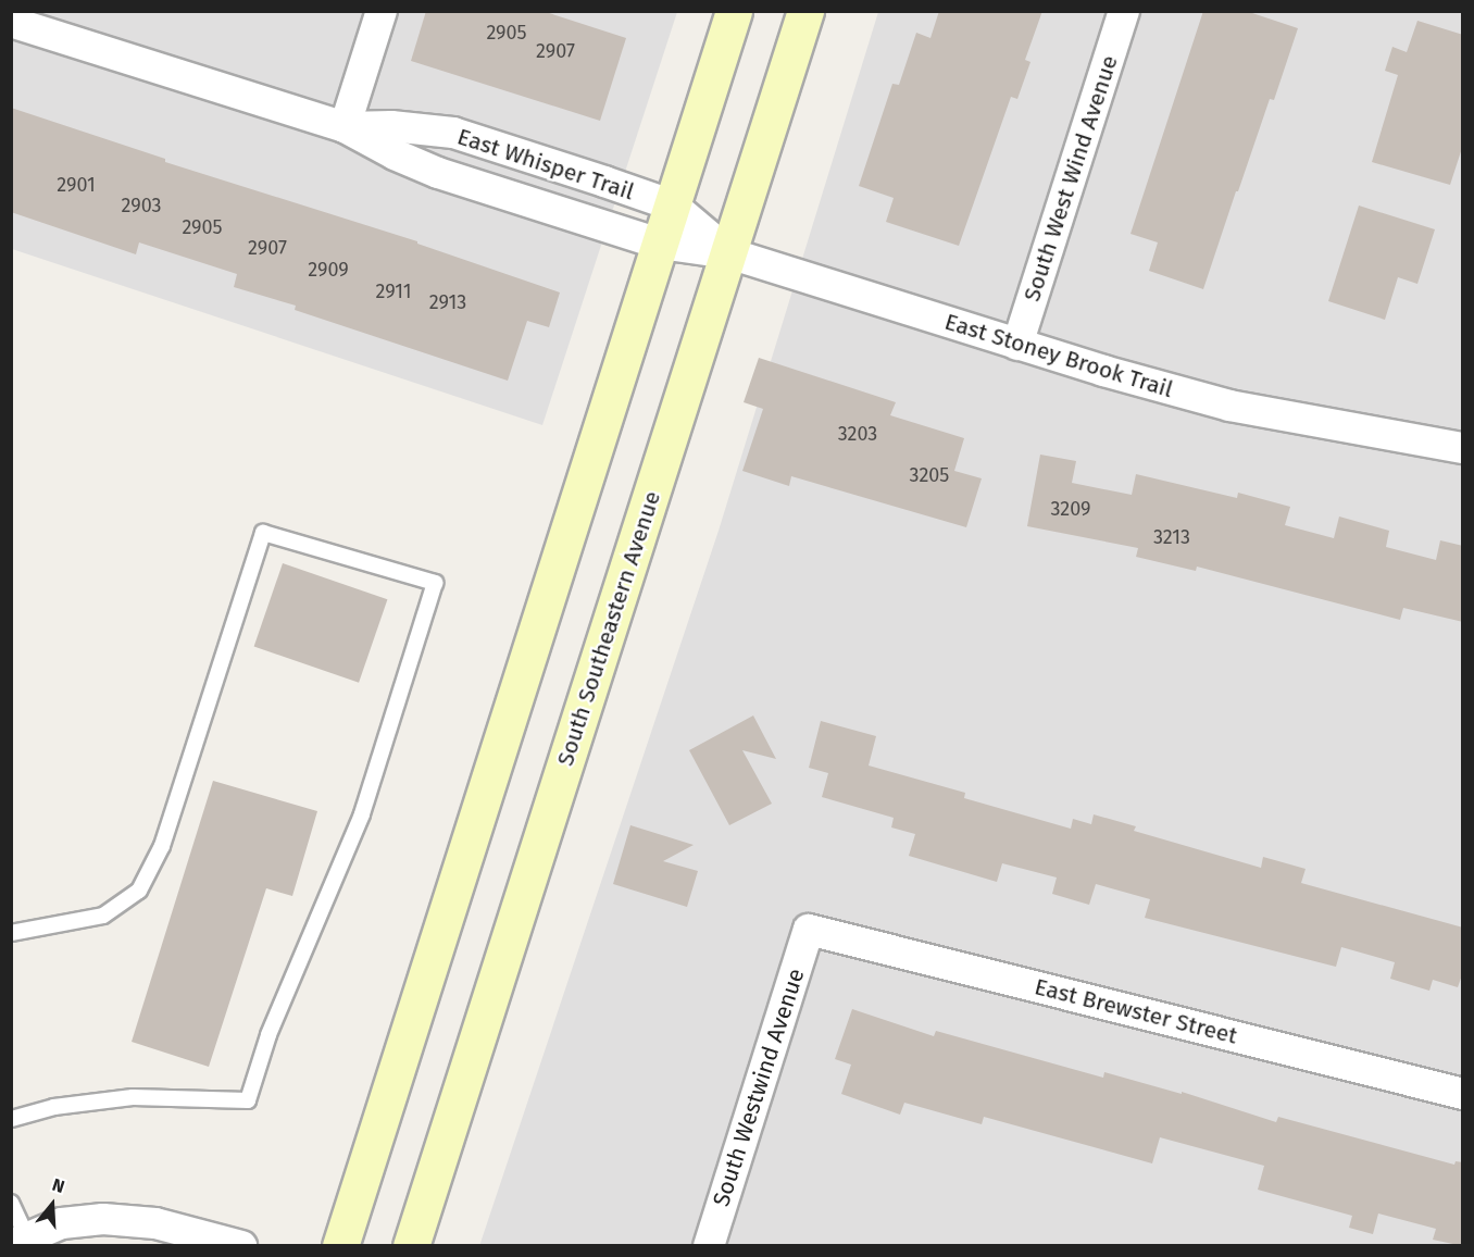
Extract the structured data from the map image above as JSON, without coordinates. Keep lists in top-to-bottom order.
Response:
{
  "streets": {
    "main road": ["South Southeastern Avenue"],
    "street": [
      "East Whisper Trail",
      "South West Wind Avenue",
      "East Stoney Brook Trail",
      "East Brewster Street",
      "South Westwind Avenue"
    ]
  },
  "crossings": [
    ["East Whisper Trail", "East Stoney Brook Trail"],
    ["East Whisper Trail", "South Southeastern Avenue"],
    ["South West Wind Avenue", "East Stoney Brook Trail"],
    ["East Stoney Brook Trail", "South Southeastern Avenue"],
    ["East Brewster Street", "South Westwind Avenue"]
  ],
  "house_numbers": [
    "2905",
    "2907",
    "2901",
    "2903",
    "2905",
    "2907",
    "2909",
    "2911",
    "2913",
    "3203",
    "3205",
    "3209",
    "3213"
  ],
  "north": "top"
}
